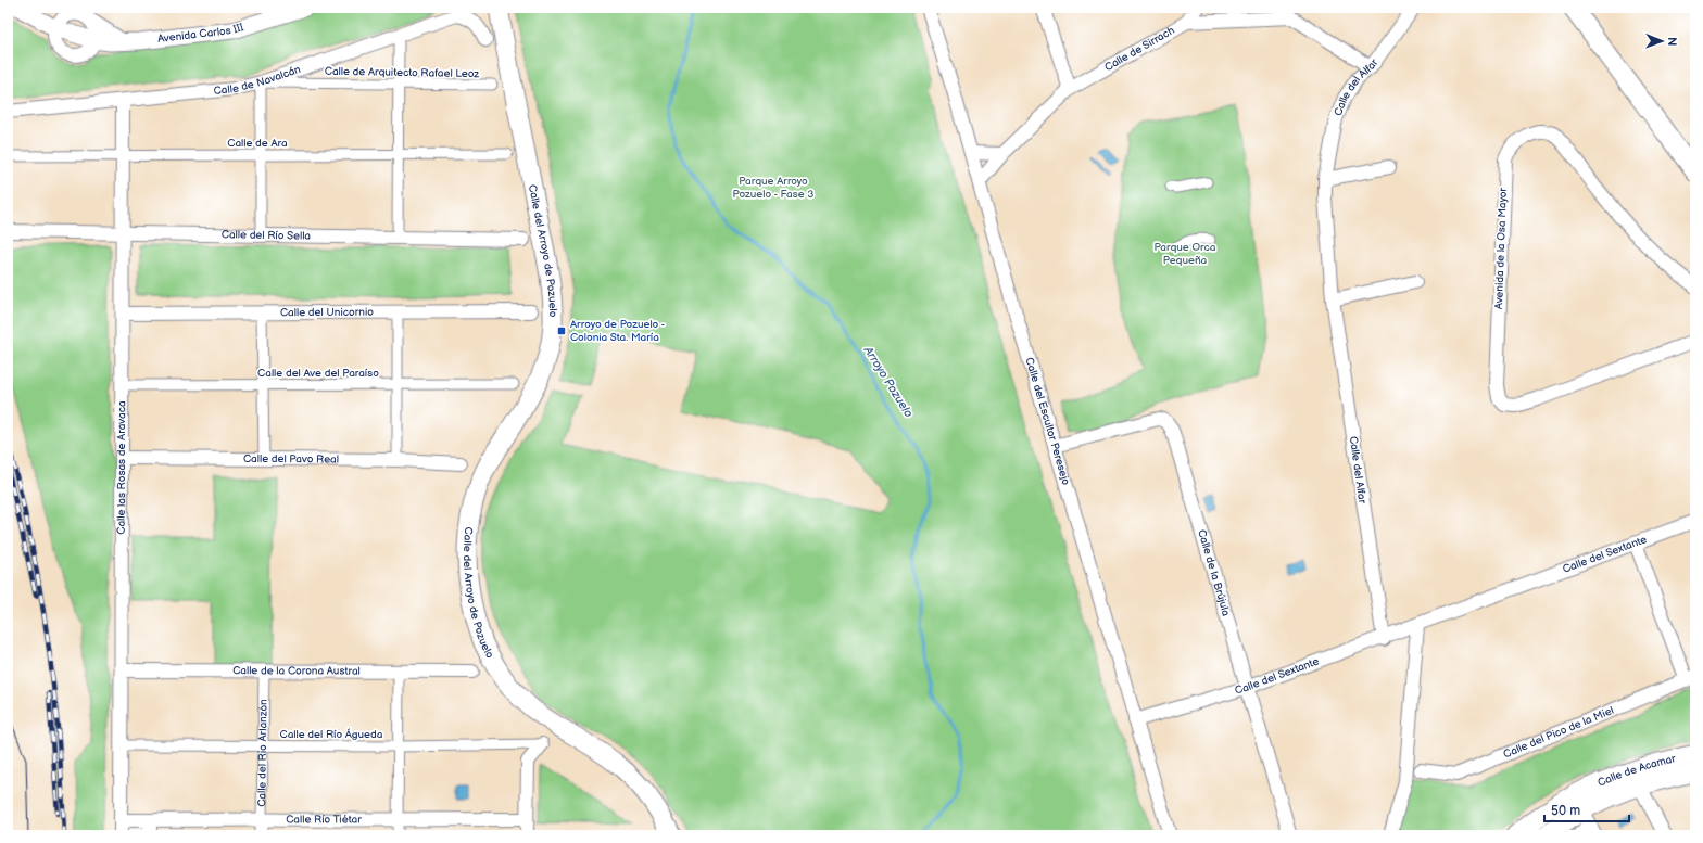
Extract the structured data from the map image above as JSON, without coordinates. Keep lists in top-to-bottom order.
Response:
{
  "streets": {
    "main road": ["Calle del Arroyo de Pozuelo", "Calle de Acamar"],
    "street": [
      "Avenida Carlos III",
      "Calle de Sirrach",
      "Calle de Arquitecto Rafael Leoz",
      "Calle de Navalcán",
      "Calle del Alfar",
      "Calle de Ara",
      "Calle del Río Sella",
      "Avenida de la Osa Mayor",
      "Calle del Unicornio",
      "Calle del Ave del Paraíso",
      "Calle del Escultor Peresejo",
      "Calle del Pavo Real",
      "Calle las Rosas de Aravaca",
      "Calle del Sextante",
      "Calle de la Brújula",
      "Calle de la Corona Austral",
      "Calle del Pico de la Miel",
      "Calle del Río Águeda",
      "Calle del Río Arlanzón",
      "Calle Río Tiétar"
    ]
  },
  "crossings": [
    ["Calle de Sirrach", "Calle del Alfar"],
    ["Calle de Sirrach", "Calle del Escultor Peresejo"],
    ["Calle de Arquitecto Rafael Leoz", "Calle de Navalcán"],
    ["Calle de Navalcán", "Calle las Rosas de Aravaca"],
    ["Calle del Alfar", "Calle del Sextante"],
    ["Calle de Ara", "Calle las Rosas de Aravaca"],
    ["Calle del Río Sella", "Calle las Rosas de Aravaca"],
    ["Calle del Unicornio", "Calle las Rosas de Aravaca"],
    ["Calle del Ave del Paraíso", "Calle las Rosas de Aravaca"],
    ["Calle del Escultor Peresejo", "Calle del Sextante"],
    ["Calle del Escultor Peresejo", "Calle de la Brújula"],
    ["Calle del Pavo Real", "Calle las Rosas de Aravaca"],
    ["Calle las Rosas de Aravaca", "Calle de la Corona Austral"],
    ["Calle las Rosas de Aravaca", "Calle del Río Águeda"],
    ["Calle las Rosas de Aravaca", "Calle Río Tiétar"],
    ["Calle del Sextante", "Calle de la Brújula"],
    ["Calle de la Corona Austral", "Calle del Río Arlanzón"],
    ["Calle del Río Águeda", "Calle del Río Arlanzón"],
    ["Calle del Río Arlanzón", "Calle Río Tiétar"]
  ],
  "water": ["Arroyo Pozuelo"],
  "parks": ["Parque Arroyo Pozuelo - Fase 3", "Parque Orca Pequeña"],
  "places": {
    "transit": ["Arroyo de Pozuelo - Colonia Sta. María"]
  },
  "scale_bar": "50 m",
  "north": "right"
}
